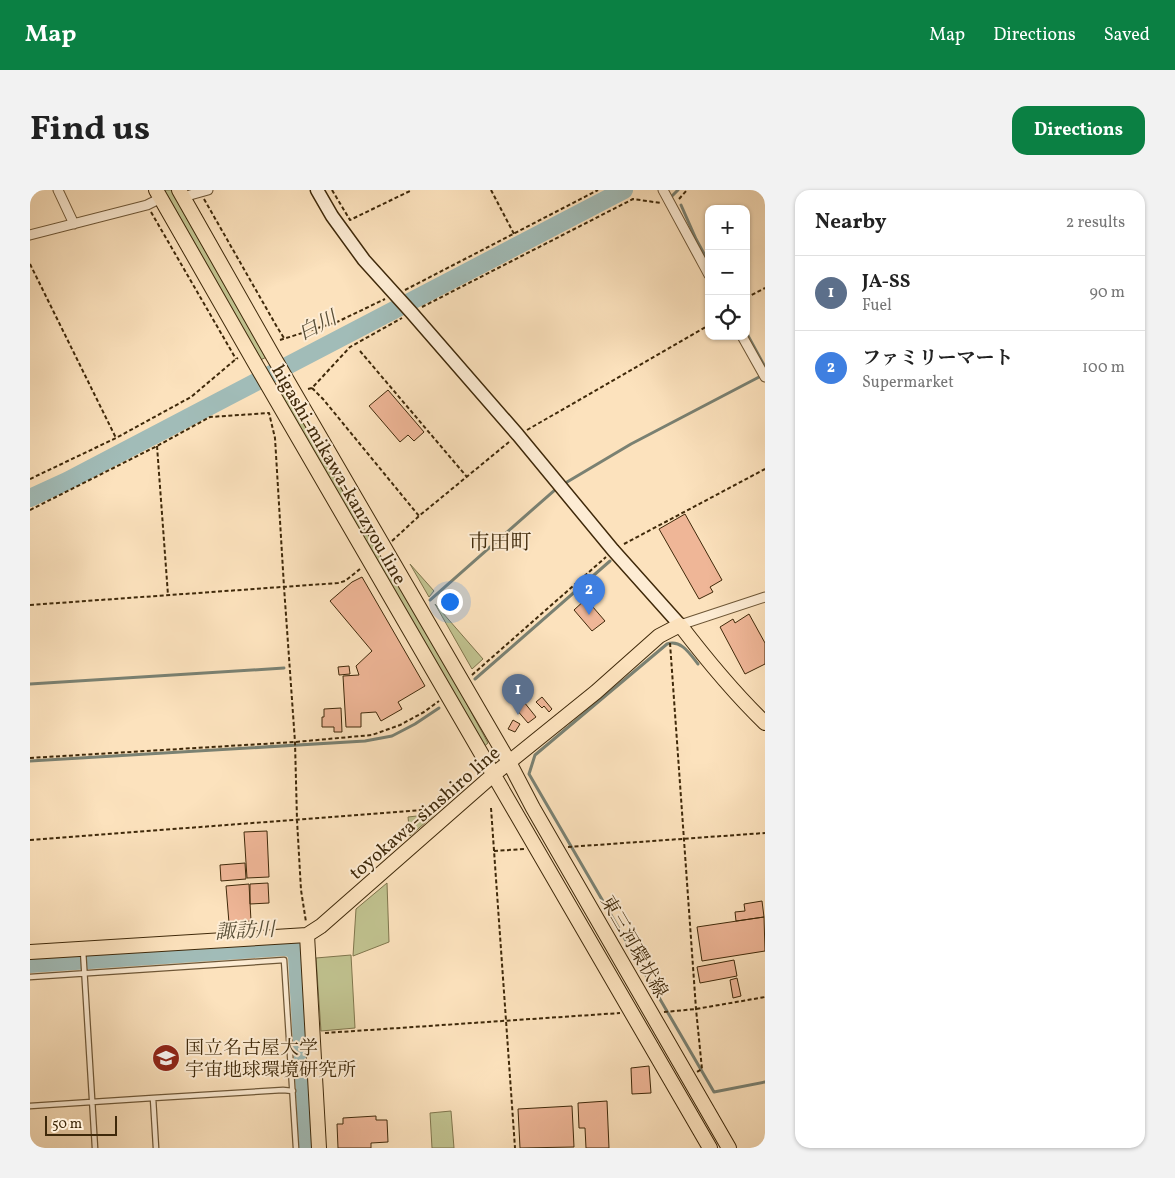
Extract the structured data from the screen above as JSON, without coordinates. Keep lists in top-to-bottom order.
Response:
{
  "streets": {
    "main road": ["higashi-mikawa-kanzyou line", "toyokawa-sinshiro line", "東三河環状線"]
  },
  "crossings": [
    ["higashi-mikawa-kanzyou line", "toyokawa-sinshiro line"],
    ["higashi-mikawa-kanzyou line", "東三河環状線"],
    ["toyokawa-sinshiro line", "東三河環状線"]
  ],
  "districts": ["市田町"],
  "water": ["白川", "諏訪川"],
  "places": {
    "school or university": ["国立名古屋大学 宇宙地球環境研究所"]
  },
  "scale_bar": "50 m",
  "page": {
    "header": "Map",
    "nav": ["Map", "Directions", "Saved"],
    "title": "Find us",
    "buttons": "Directions",
    "heading": ["Nearby", "2 results"],
    "map_buttons": ["+", "−"],
    "list": [
      {
        "mark": "1",
        "name": "JA-SS",
        "note": "Fuel",
        "value": "90 m"
      },
      {
        "mark": "2",
        "name": "ファミリーマート",
        "note": "Supermarket",
        "value": "100 m"
      }
    ],
    "pins": ["2", "1"],
    "scale": "50 m"
  }
}
